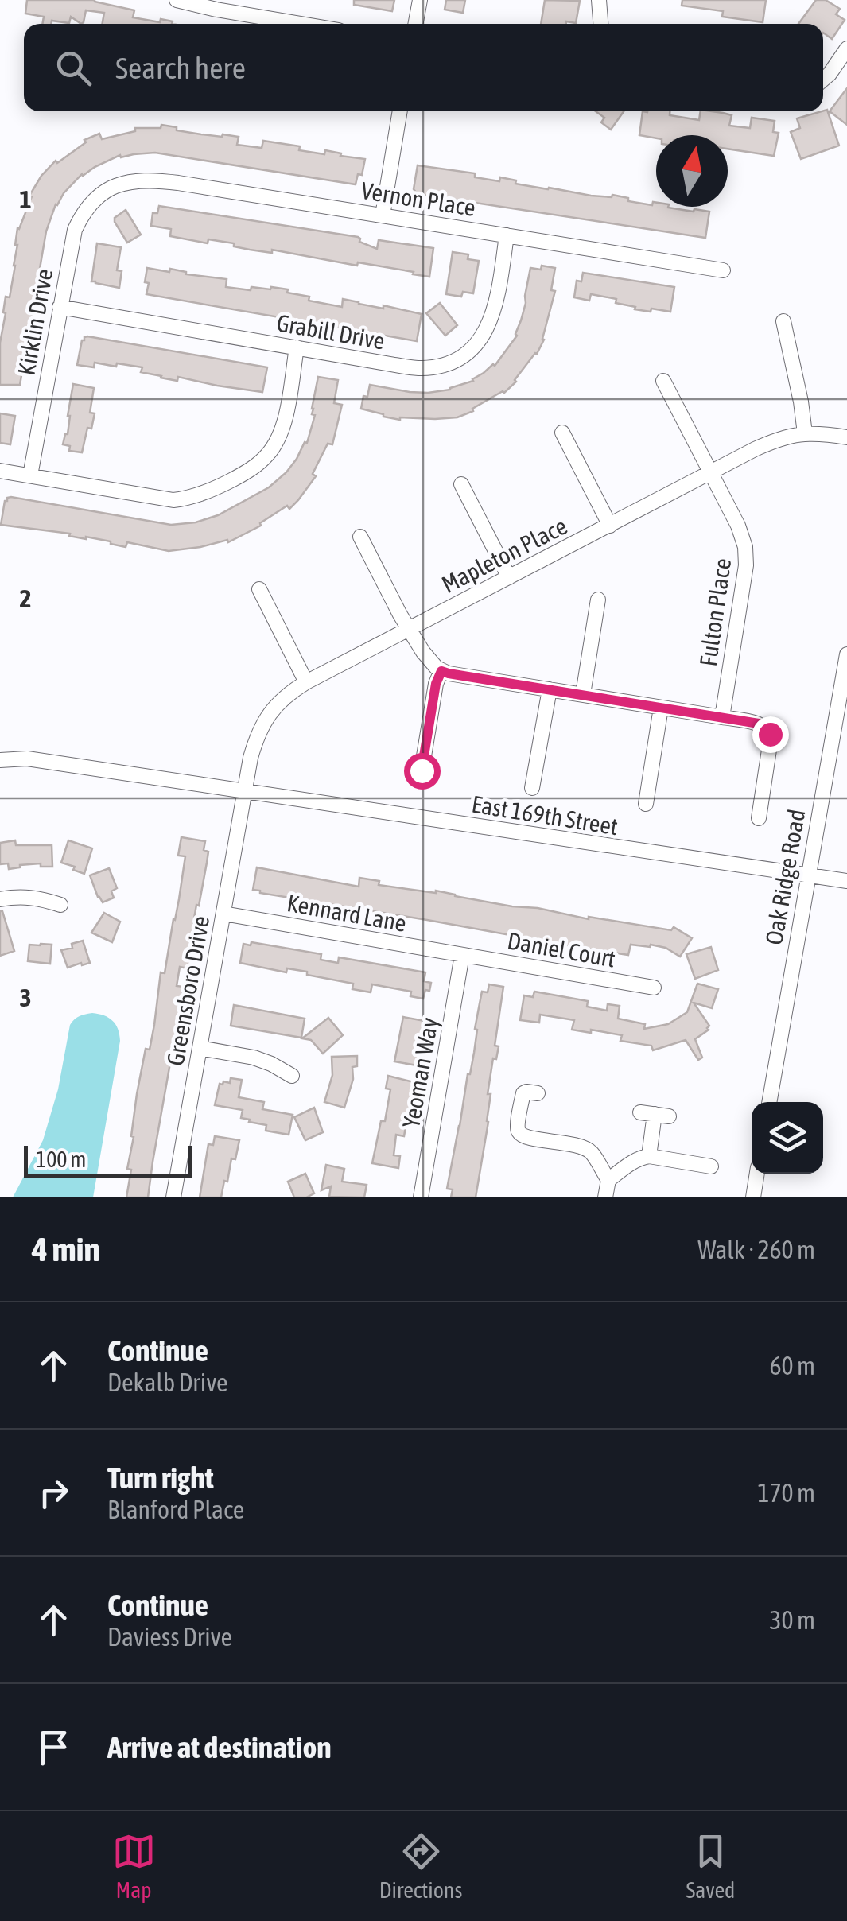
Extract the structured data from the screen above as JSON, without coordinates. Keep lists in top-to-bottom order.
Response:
{
  "streets": {
    "street": [
      "Vernon Place",
      "Kirklin Drive",
      "Grabill Drive",
      "Mapleton Place",
      "Fulton Place",
      "East 169th Street",
      "Oak Ridge Road",
      "Kennard Lane",
      "Daniel Court",
      "Greensboro Drive",
      "Yeoman Way"
    ]
  },
  "crossings": [
    ["Vernon Place", "Kirklin Drive"],
    ["Vernon Place", "Grabill Drive"],
    ["Kirklin Drive", "Grabill Drive"],
    ["Mapleton Place", "Fulton Place"],
    ["Mapleton Place", "East 169th Street"],
    ["Mapleton Place", "Greensboro Drive"],
    ["East 169th Street", "Oak Ridge Road"],
    ["East 169th Street", "Greensboro Drive"],
    ["Kennard Lane", "Daniel Court"],
    ["Kennard Lane", "Greensboro Drive"],
    ["Kennard Lane", "Yeoman Way"],
    ["Daniel Court", "Yeoman Way"]
  ],
  "scale_bar": "100 m",
  "north": "top",
  "page": {
    "search": "Search here",
    "scale": "100 m",
    "heading": ["4 min", "Walk · 260 m"],
    "list": [
      ["Continue", "Dekalb Drive", "60 m"],
      ["Turn right", "Blanford Place", "170 m"],
      ["Continue", "Daviess Drive", "30 m"],
      "Arrive at destination"
    ],
    "nav": ["Map", "Directions", "Saved"]
  },
  "grid": {
    "rows": ["1", "2", "3"]
  }
}
